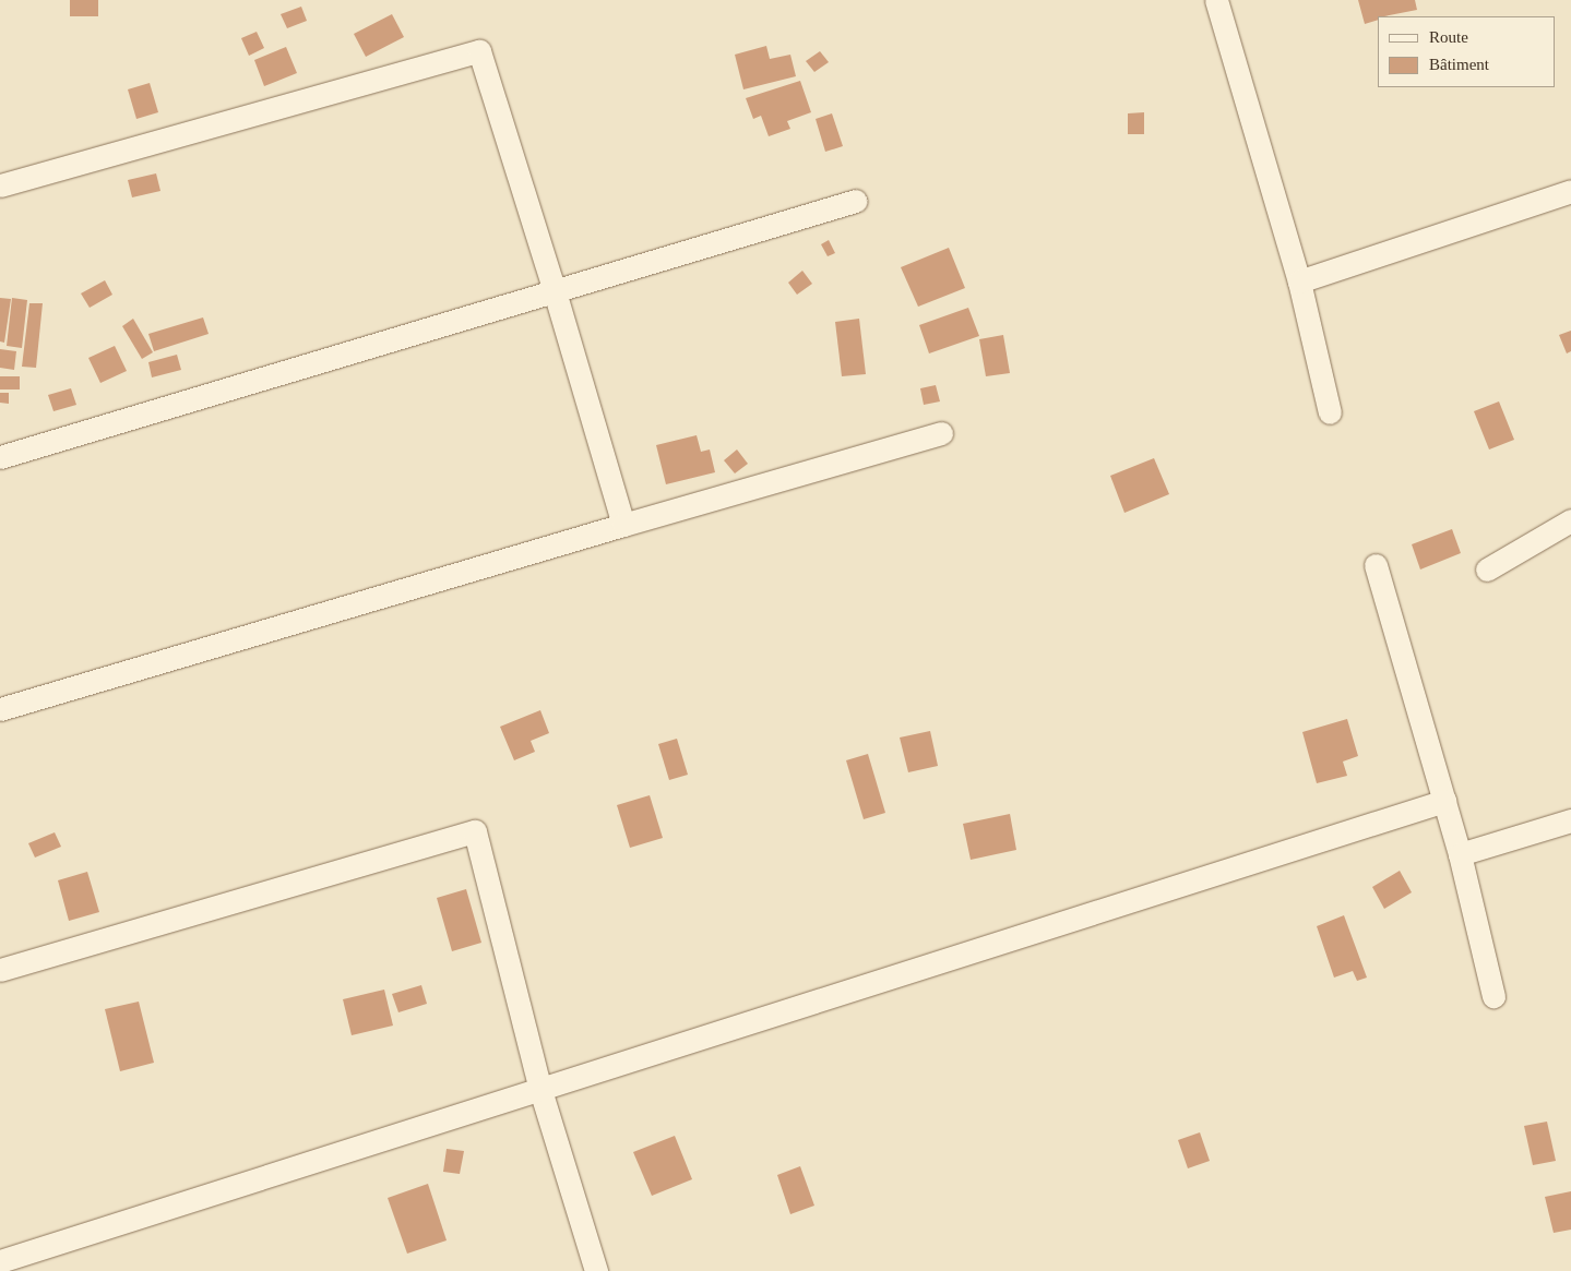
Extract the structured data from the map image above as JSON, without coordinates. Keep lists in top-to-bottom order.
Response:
{
  "legend": ["Route", "Bâtiment"]
}
